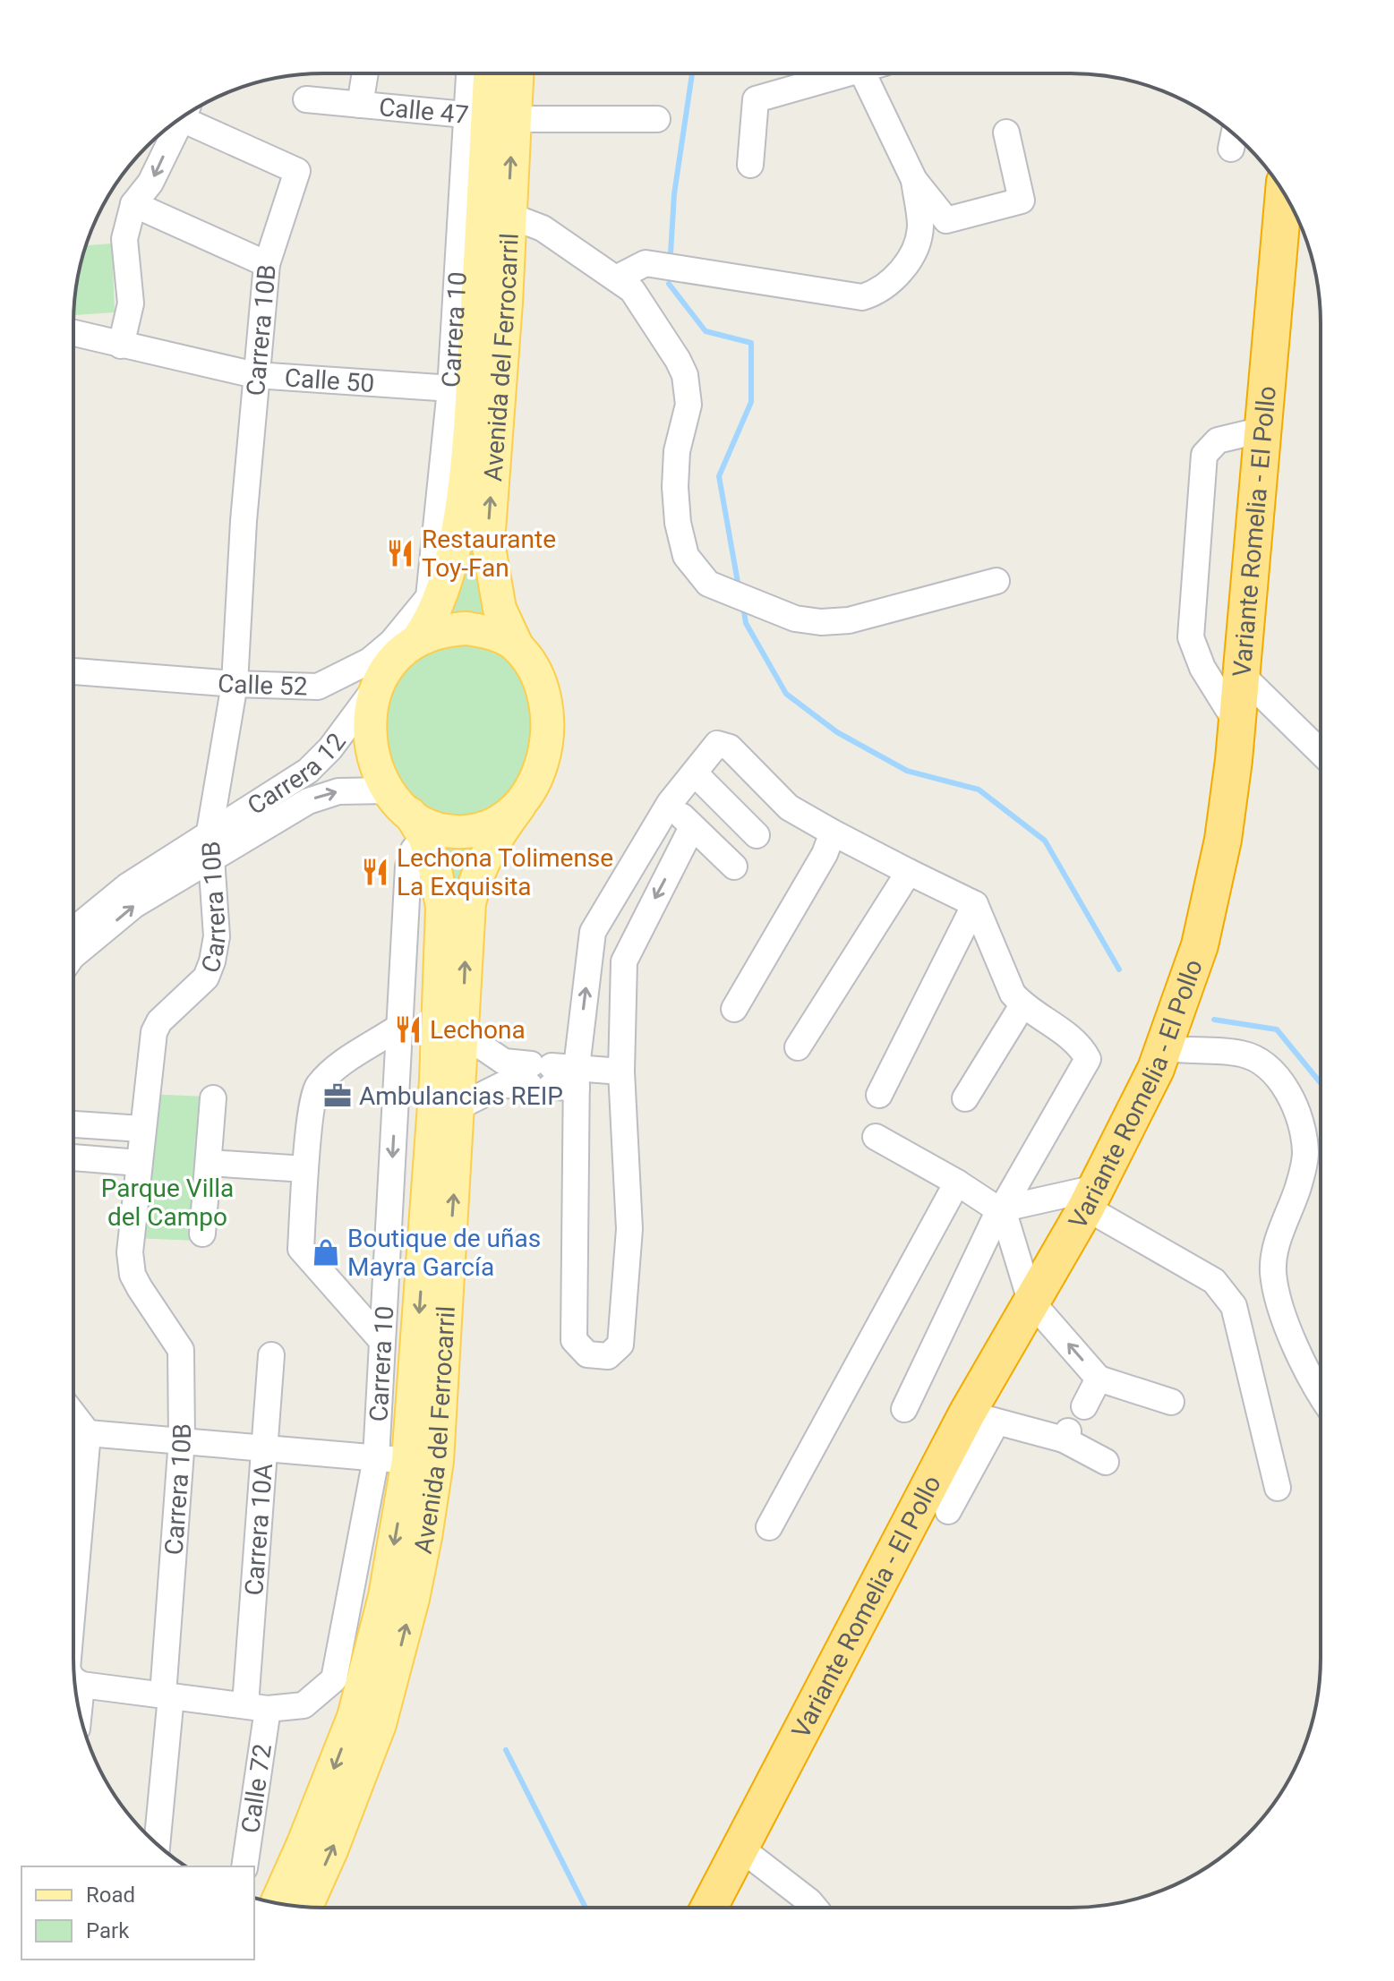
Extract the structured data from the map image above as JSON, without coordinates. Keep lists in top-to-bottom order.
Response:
{
  "streets": {
    "highway": ["Variante Romelia - El Pollo"],
    "main road": ["Avenida del Ferrocarril"],
    "street": [
      "Calle 47",
      "Carrera 10B",
      "Carrera 10",
      "Calle 50",
      "Calle 52",
      "Carrera 12",
      "Carrera 10A",
      "Calle 72"
    ]
  },
  "crossings": [
    ["Calle 47", "Avenida del Ferrocarril"],
    ["Carrera 10B", "Calle 50"],
    ["Carrera 10B", "Calle 52"],
    ["Carrera 10B", "Carrera 12"],
    ["Carrera 10", "Avenida del Ferrocarril"],
    ["Carrera 10", "Calle 50"],
    ["Carrera 10", "Calle 52"],
    ["Carrera 10", "Carrera 12"],
    ["Carrera 10", "Carrera 10A"],
    ["Carrera 10", "Calle 72"],
    ["Avenida del Ferrocarril", "Calle 50"],
    ["Avenida del Ferrocarril", "Carrera 12"],
    ["Carrera 10A", "Calle 72"]
  ],
  "parks": ["Parque Villa del Campo"],
  "places": {
    "restaurant": ["Restaurante Toy-Fan", "Lechona Tolimense La Exquisita", "Lechona"],
    "office": ["Ambulancias REIP"],
    "shop": ["Boutique de uñas Mayra García"]
  },
  "legend": ["Road", "Park"]
}
